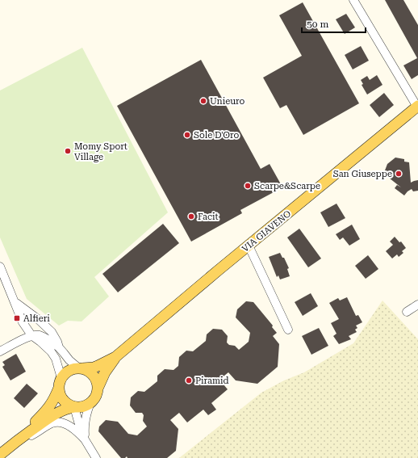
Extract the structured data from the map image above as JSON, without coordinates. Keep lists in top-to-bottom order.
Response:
{
  "streets": {
    "main road": ["VIA GIAVENO"]
  },
  "places": {
    "other": [
      "Unieuro",
      "Sole D'Oro",
      "Momy Sport Village",
      "San Giuseppe",
      "Scarpe&Scarpe",
      "Facit",
      "Piramid"
    ],
    "transit": ["Alfieri"]
  },
  "scale_bar": "50 m"
}
